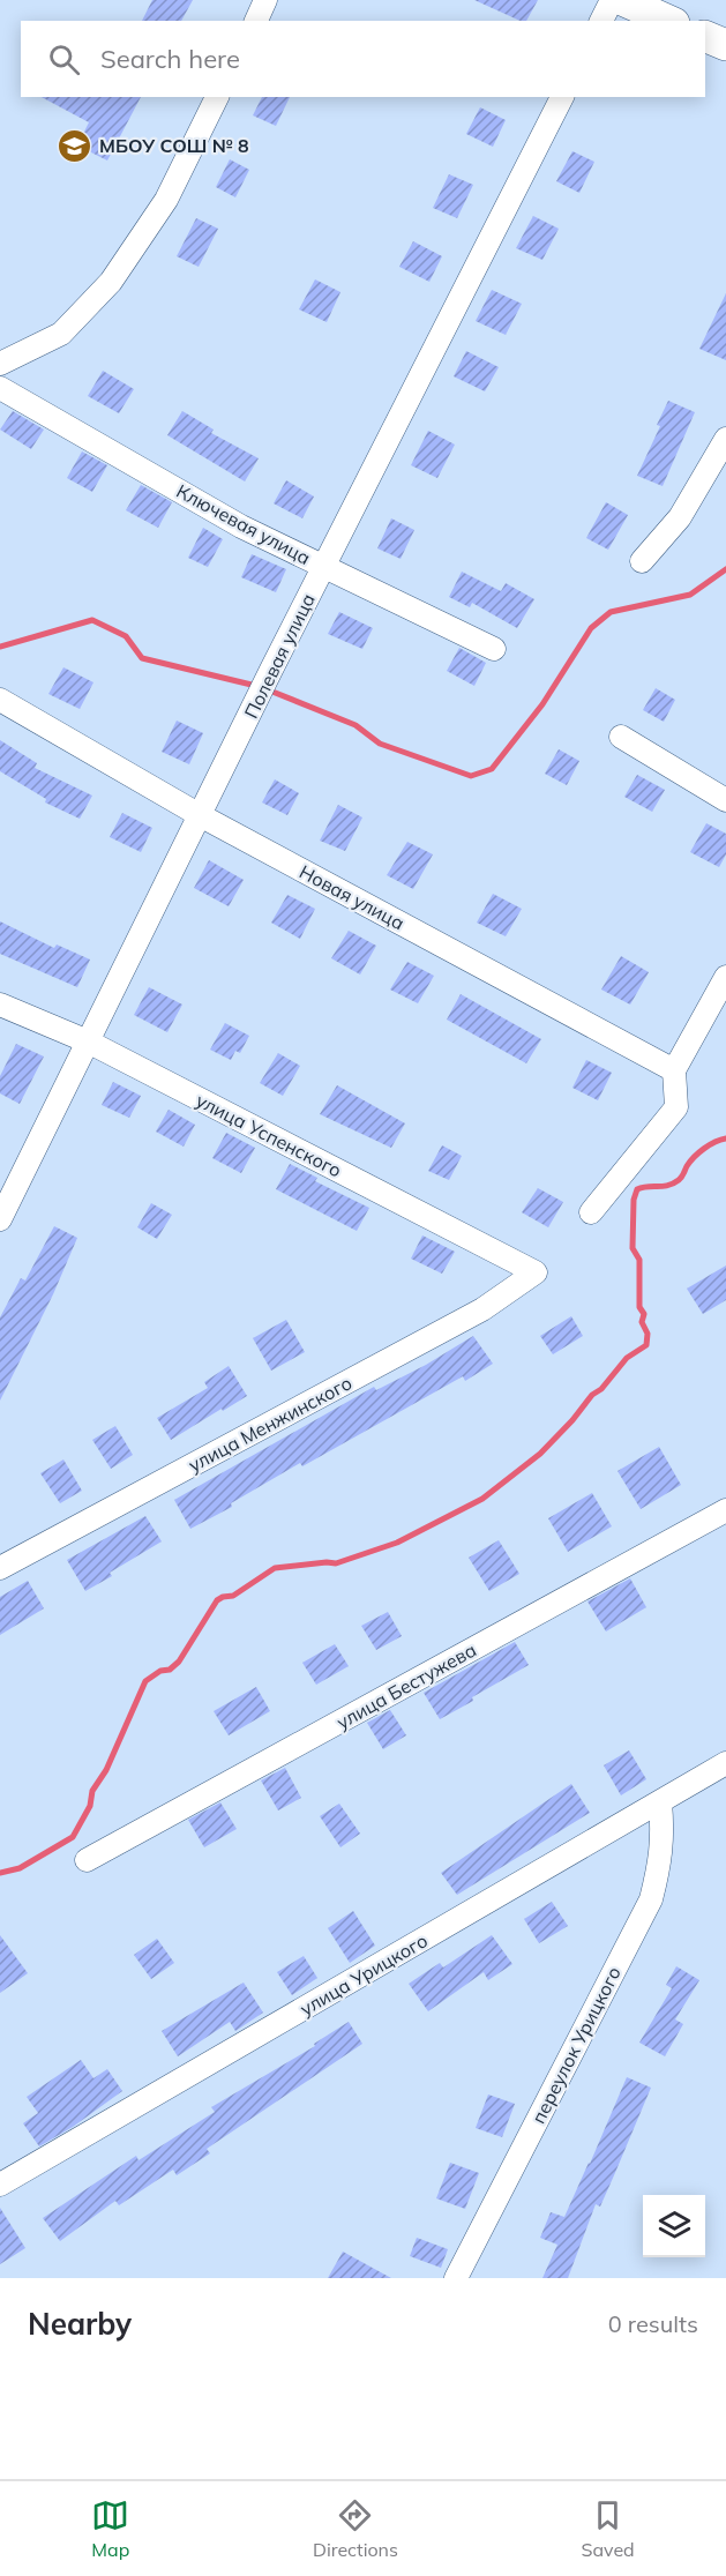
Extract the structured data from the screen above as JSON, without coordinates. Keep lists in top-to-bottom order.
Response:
{
  "streets": {
    "street": [
      "Ключевая улица",
      "Полевая улица",
      "Новая улица",
      "улица Успенского",
      "улица Менжинского",
      "улица Бестужева",
      "улица Урицкого",
      "переулок Урицкого"
    ]
  },
  "crossings": [
    ["Ключевая улица", "Полевая улица"],
    ["Полевая улица", "Новая улица"],
    ["Полевая улица", "улица Успенского"],
    ["улица Успенского", "улица Менжинского"],
    ["улица Урицкого", "переулок Урицкого"]
  ],
  "places": {
    "school or university": ["МБОУ СОШ № 8"]
  },
  "page": {
    "search": "Search here",
    "heading": ["Nearby", "0 results"],
    "nav": ["Map", "Directions", "Saved"]
  }
}
